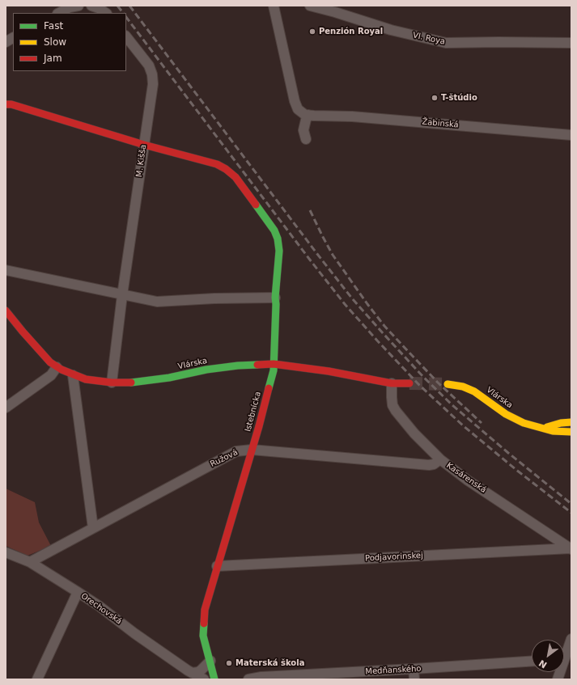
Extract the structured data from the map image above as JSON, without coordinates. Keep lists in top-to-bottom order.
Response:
{
  "streets": {
    "street": [
      "Vl. Roya",
      "Žabinská",
      "M. Kišša",
      "Vlárska",
      "Istebnícka",
      "Ružová",
      "Kasárenská",
      "Podjavorinskej",
      "Orechovská",
      "Medňanského"
    ]
  },
  "crossings": [
    ["M. Kišša", "Vlárska"],
    ["M. Kišša", "Istebnícka"],
    ["Vlárska", "Istebnícka"],
    ["Vlárska", "Kasárenská"],
    ["Istebnícka", "Ružová"],
    ["Istebnícka", "Podjavorinskej"],
    ["Ružová", "Kasárenská"],
    ["Ružová", "Orechovská"],
    ["Kasárenská", "Podjavorinskej"]
  ],
  "places": ["Penzión Royal", "T-štúdio", "Materská škola"],
  "legend": ["Fast", "Slow", "Jam"],
  "north": "bottom left"
}
